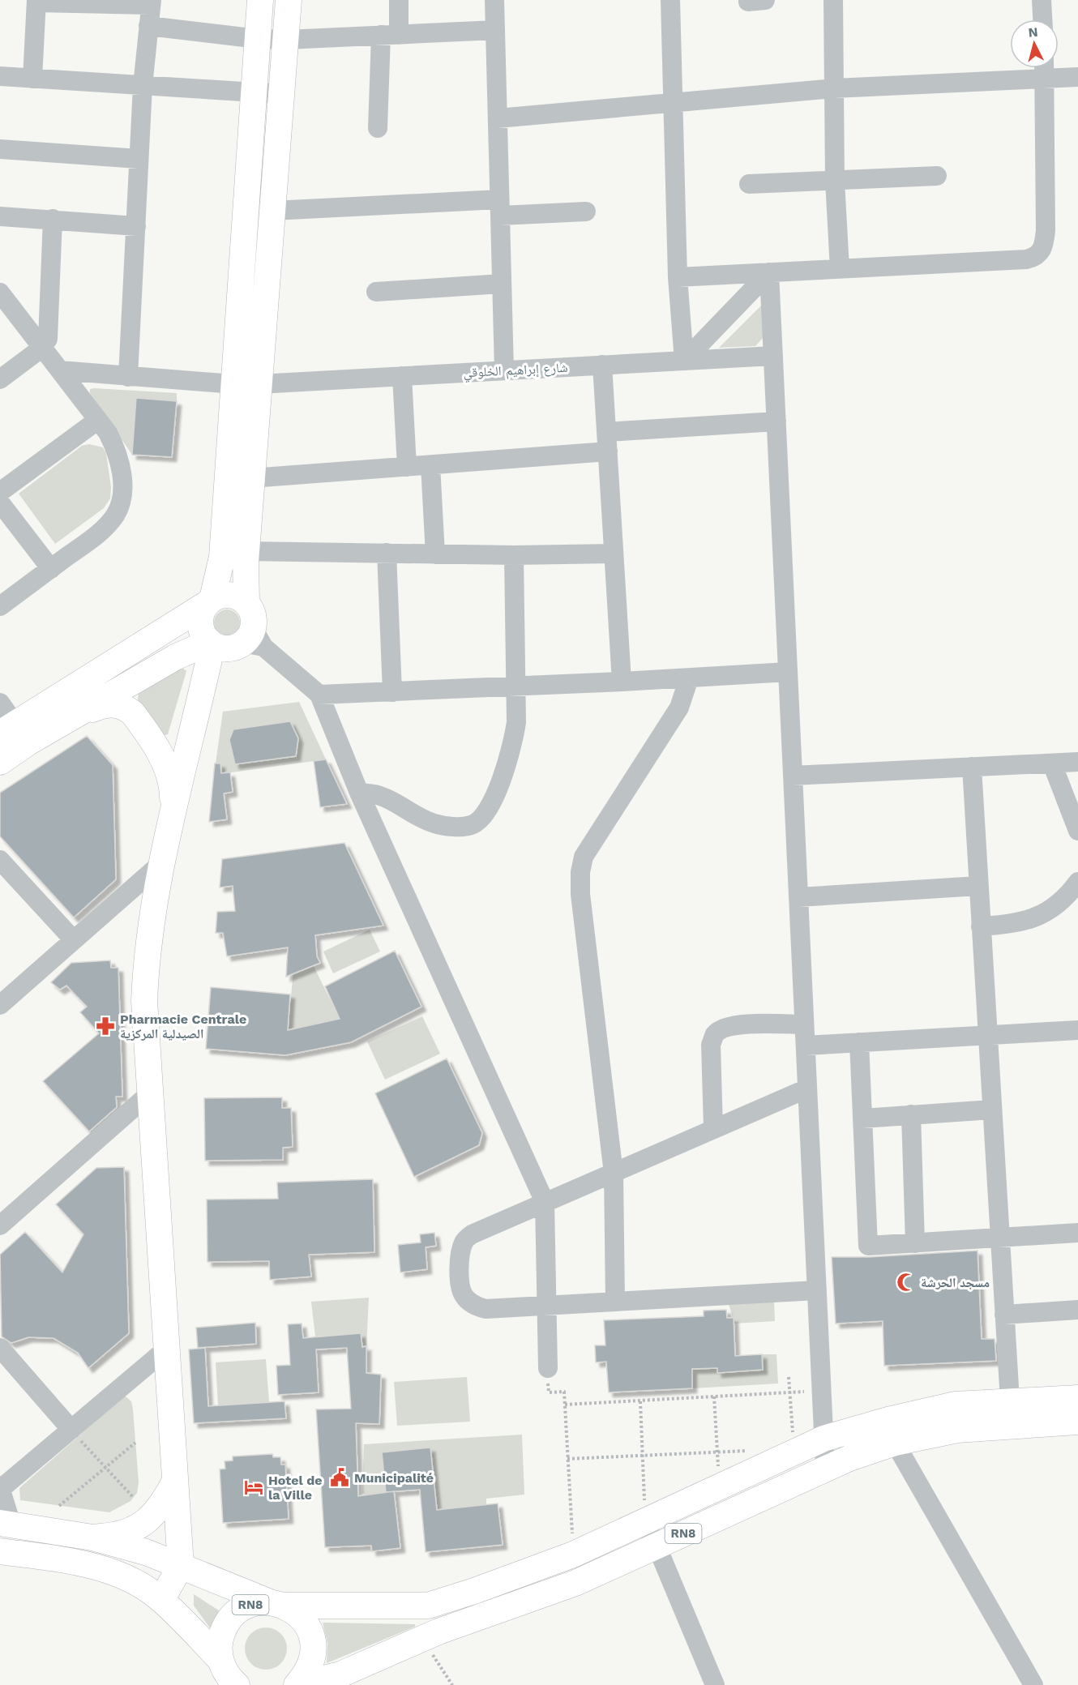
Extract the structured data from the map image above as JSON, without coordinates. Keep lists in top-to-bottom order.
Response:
{
  "streets": {
    "main road": ["RN8"],
    "street": ["شارع إبراهيم الخلوقي"]
  },
  "places": {
    "pharmacy": ["Pharmacie Centrale الصيدلية المركزية"],
    "mosque": ["مسجد الحرشة"],
    "public building": ["Municipalité"],
    "hotel": ["Hotel de la Ville"]
  },
  "north": "top"
}
